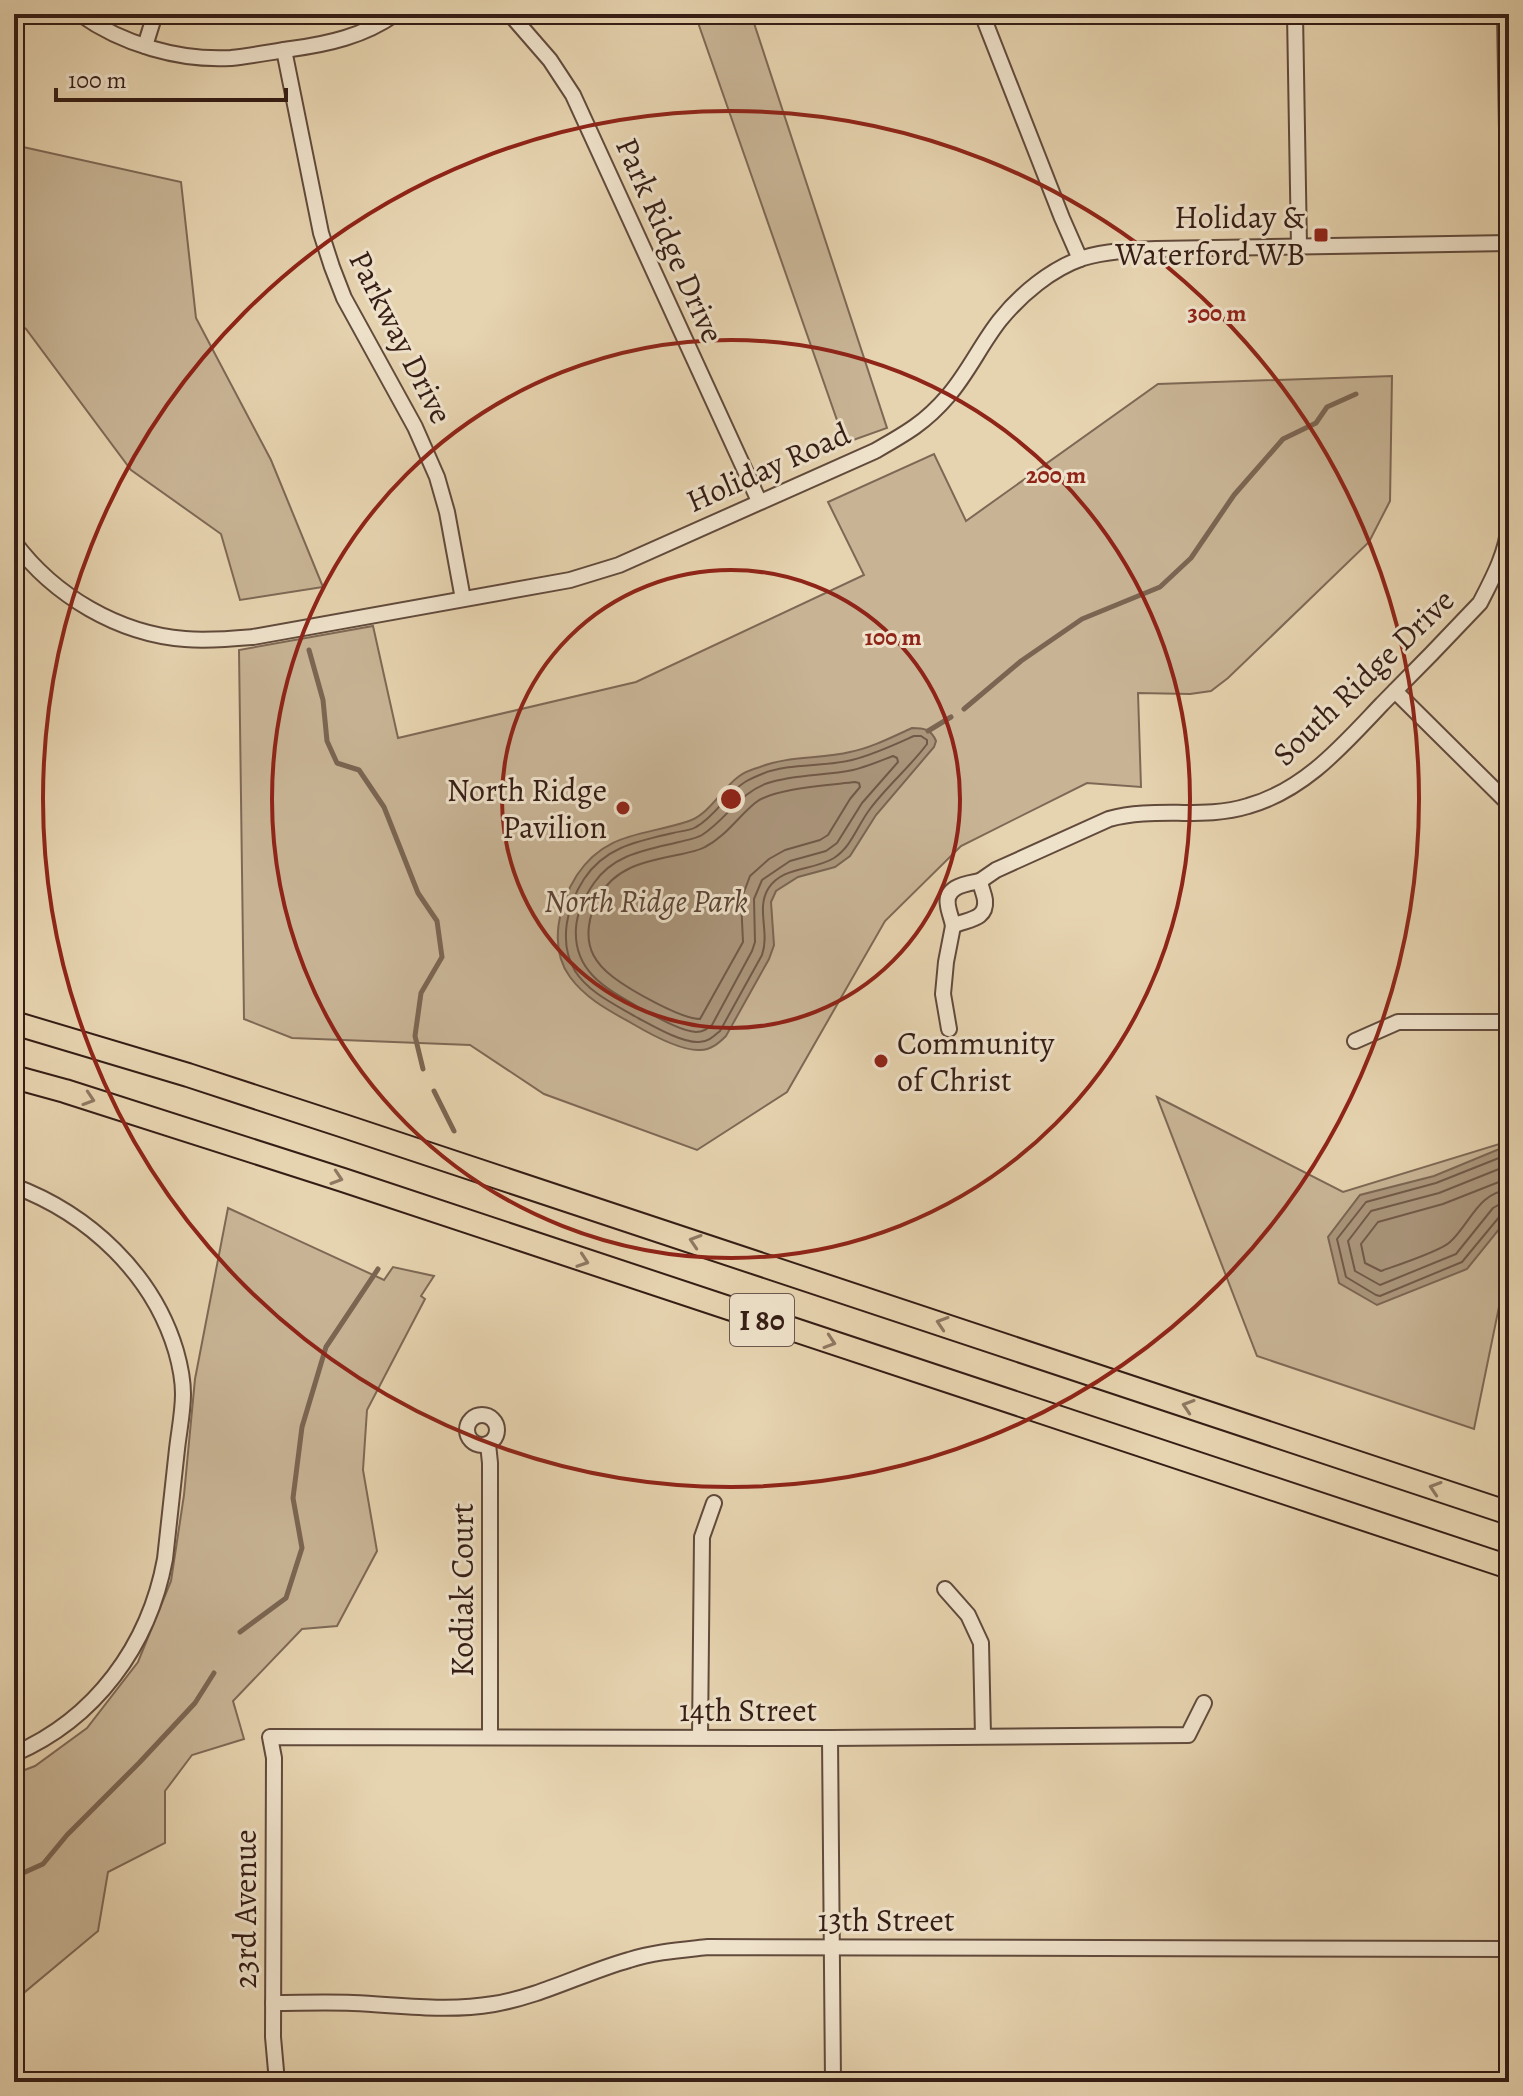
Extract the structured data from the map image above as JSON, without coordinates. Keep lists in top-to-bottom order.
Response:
{
  "streets": {
    "highway": ["I 80"],
    "street": [
      "Park Ridge Drive",
      "Parkway Drive",
      "Holiday Road",
      "South Ridge Drive",
      "Kodiak Court",
      "14th Street",
      "23rd Avenue",
      "13th Street"
    ]
  },
  "crossings": [
    ["Park Ridge Drive", "Holiday Road"],
    ["Parkway Drive", "Holiday Road"],
    ["Kodiak Court", "14th Street"],
    ["14th Street", "23rd Avenue"],
    ["23rd Avenue", "13th Street"]
  ],
  "parks": ["North Ridge Park"],
  "places": {
    "transit": ["Holiday & Waterford WB"],
    "other": ["North Ridge Pavilion", "Community of Christ"]
  },
  "scale_bar": "100 m",
  "rings": ["300 m", "200 m", "100 m"]
}
